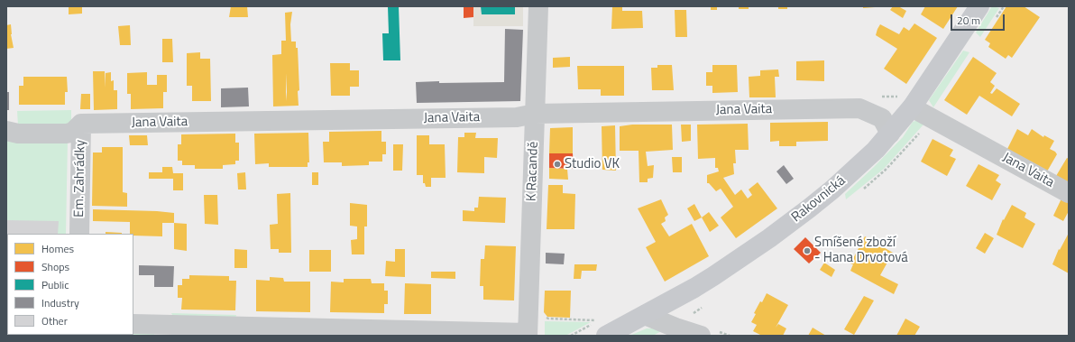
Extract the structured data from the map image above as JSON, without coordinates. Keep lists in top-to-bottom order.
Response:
{
  "streets": {
    "main road": ["Rakovnická"],
    "street": ["Jana Vaita", "K Racandě", "Em. Zahrádky"]
  },
  "crossings": [
    ["Jana Vaita", "K Racandě"],
    ["Jana Vaita", "Em. Zahrádky"],
    ["Jana Vaita", "Rakovnická"]
  ],
  "places": ["Studio VK", "Smíšené zboží - Hana Drvotová"],
  "legend": [
    "Homes",
    "Shops",
    "Public",
    "Industry",
    "Other"
  ],
  "scale_bar": "20 m"
}
